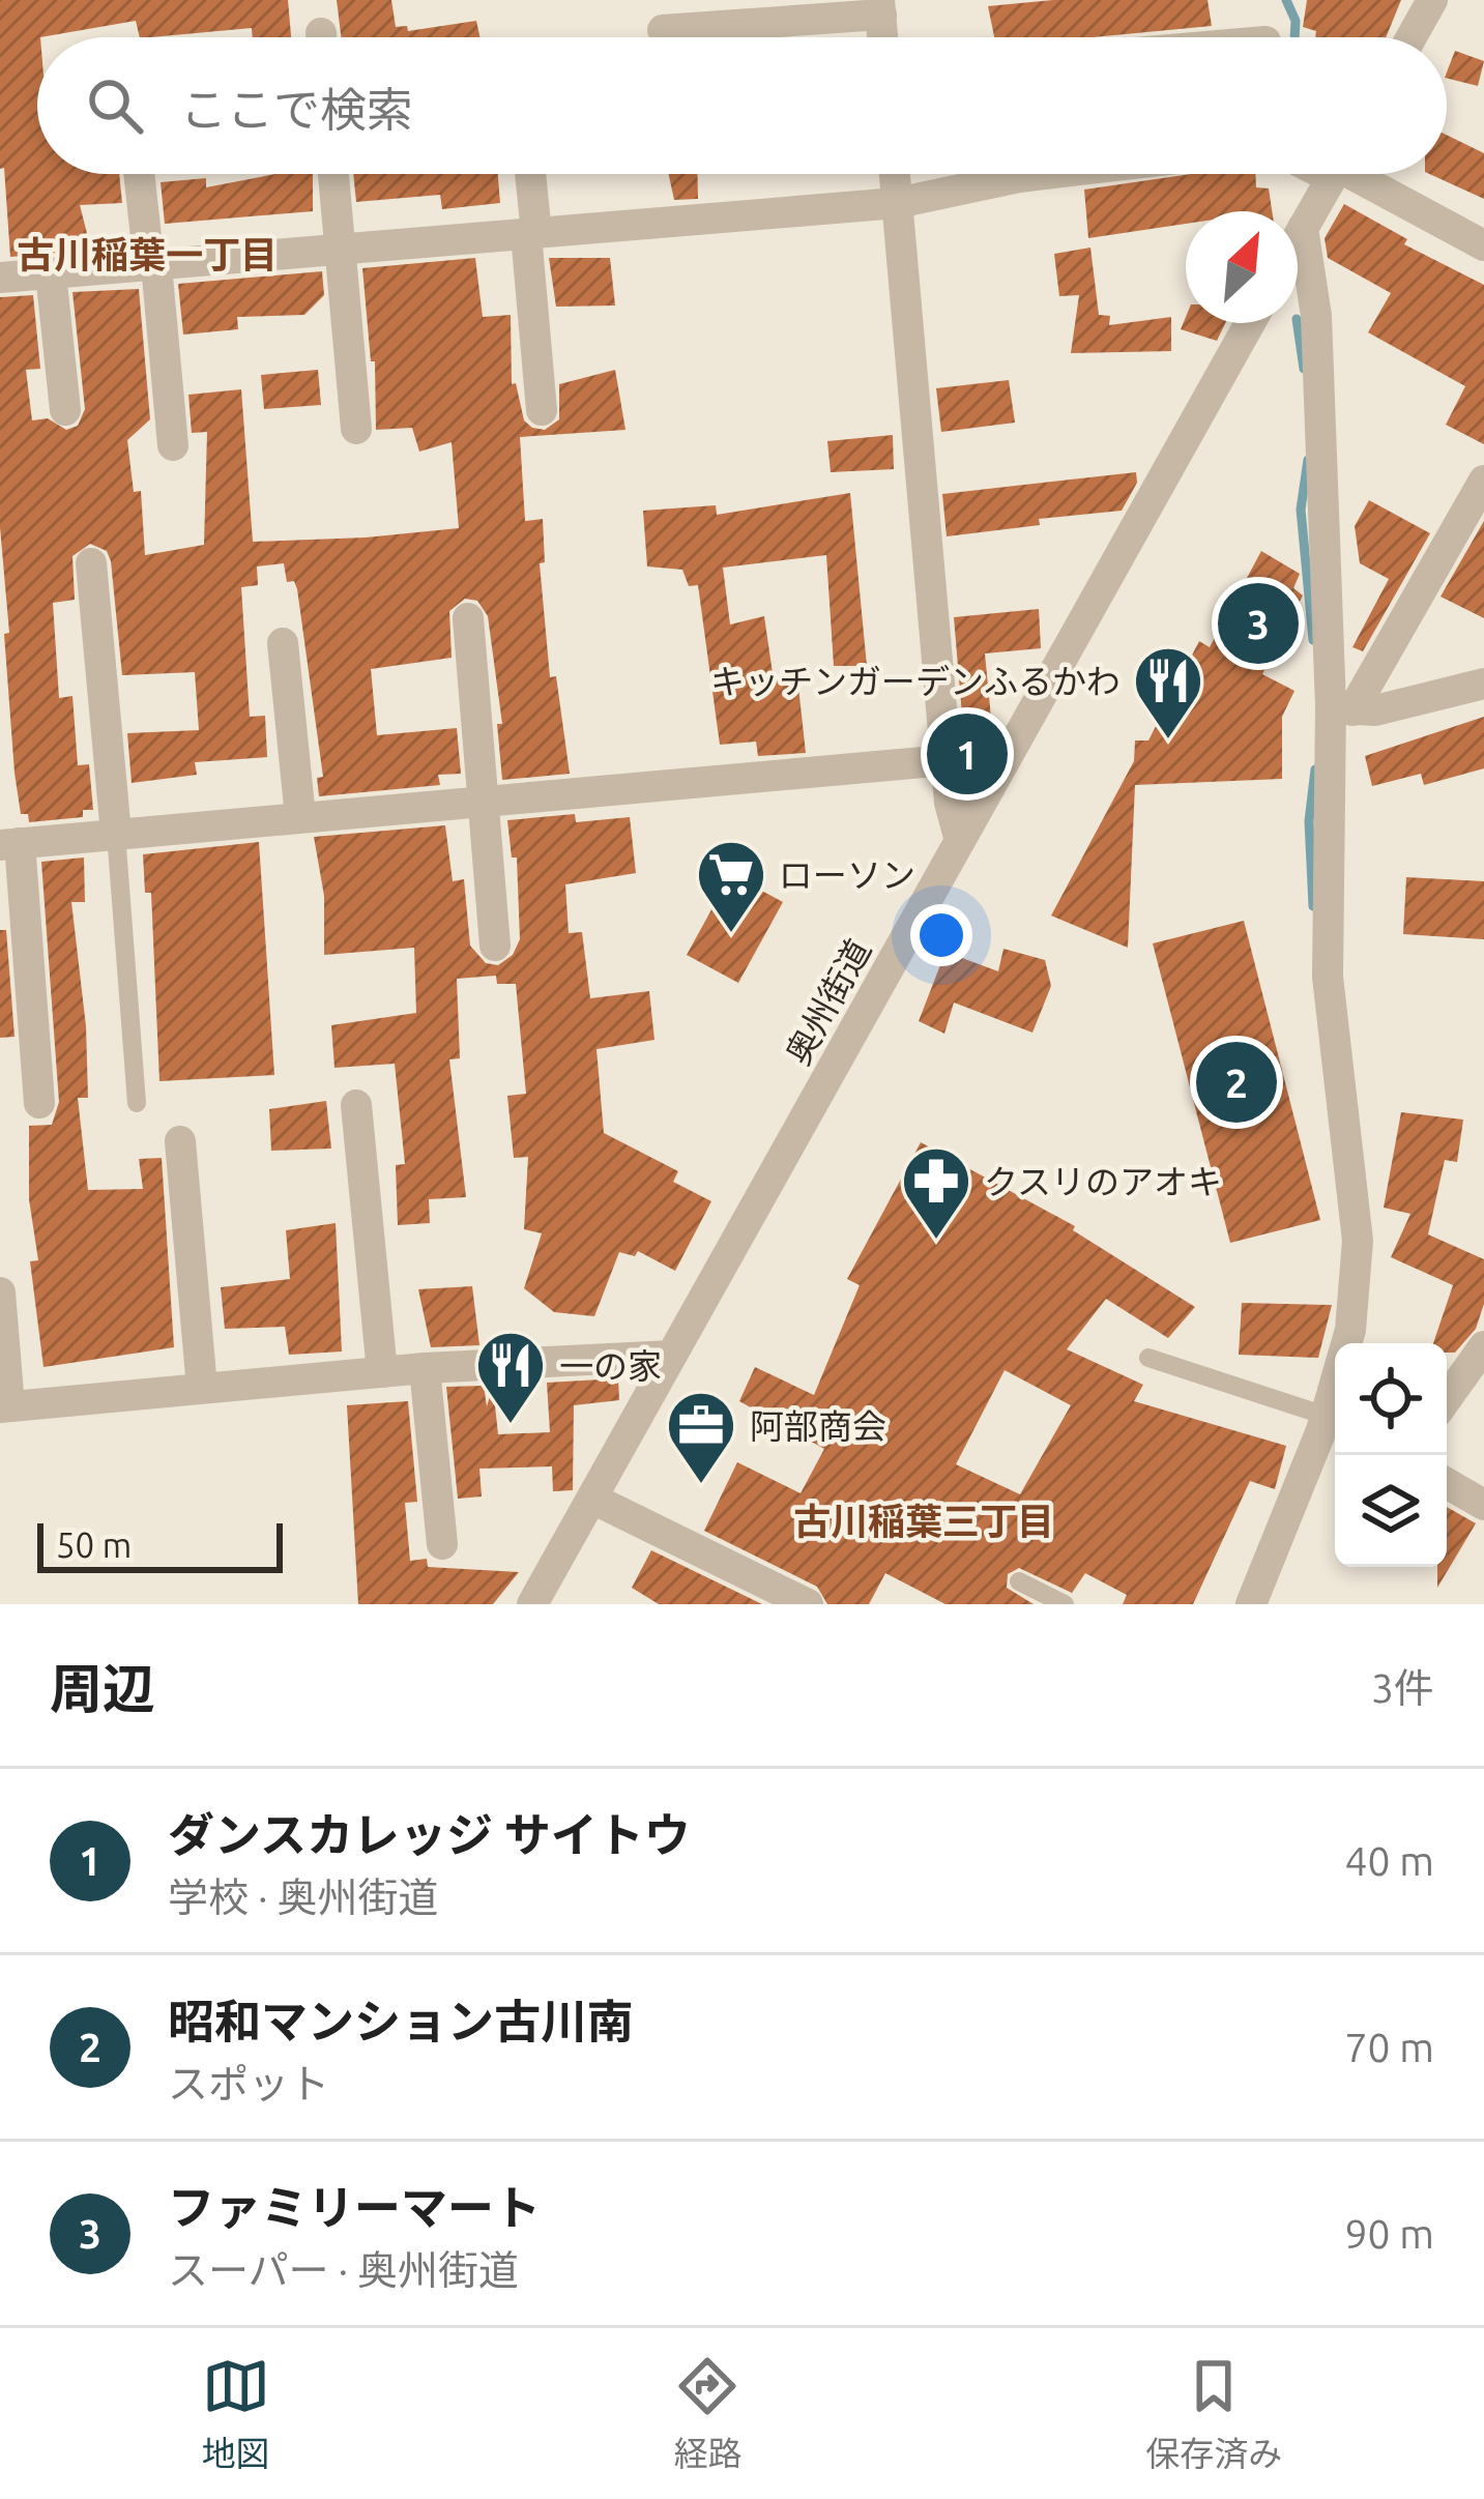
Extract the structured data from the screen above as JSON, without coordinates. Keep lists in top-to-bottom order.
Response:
{
  "streets": {
    "street": ["奥州街道"]
  },
  "districts": ["古川稲葉一丁目", "古川稲葉三丁目"],
  "places": {
    "restaurant": ["キッチンガーデンふるかわ", "一の家"],
    "supermarket": ["ローソン"],
    "pharmacy": ["クスリのアオキ"],
    "office": ["阿部商会"]
  },
  "scale_bar": "50 m",
  "north": "top right",
  "page": {
    "search": "ここで検索",
    "pins": ["3", "1", "2"],
    "scale": "50 m",
    "heading": ["周辺", "3件"],
    "list": [
      {
        "mark": "1",
        "name": "ダンスカレッジ サイトウ",
        "note": "学校 · 奥州街道",
        "value": "40 m"
      },
      {
        "mark": "2",
        "name": "昭和マンション古川南",
        "note": "スポット",
        "value": "70 m"
      },
      {
        "mark": "3",
        "name": "ファミリーマート",
        "note": "スーパー · 奥州街道",
        "value": "90 m"
      }
    ],
    "nav": ["地図", "経路", "保存済み"]
  }
}
